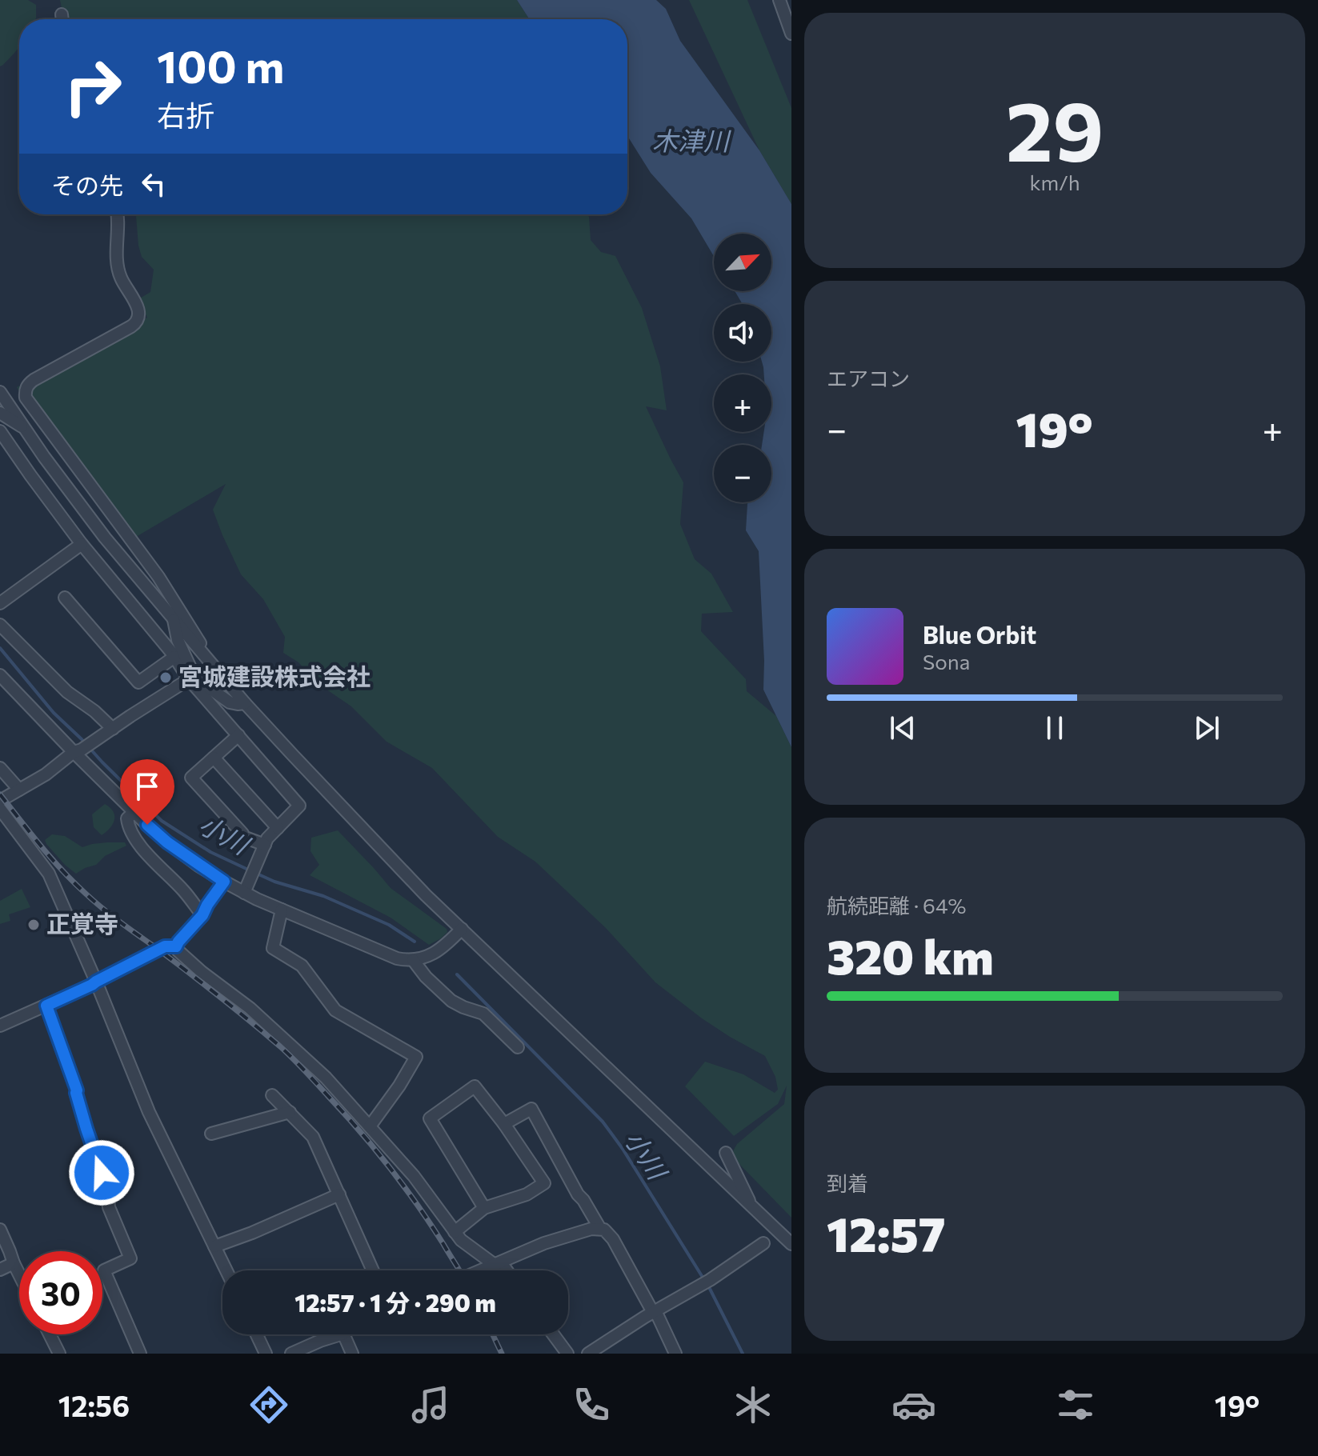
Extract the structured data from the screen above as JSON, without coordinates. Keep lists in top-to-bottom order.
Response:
{
  "water": ["木津川", "小川"],
  "places": ["宮城建設株式会社", "正覚寺"],
  "north": "top right",
  "page": {
    "tile": [
      ["29", "km/h"],
      "エアコン",
      ["航続距離 · 64%", "320 km"],
      ["到着", "12:57"]
    ],
    "turn": ["100 m", "右折"],
    "then": "その先",
    "map_buttons": ["+", "−"],
    "heat": ["−", "19°", "+"],
    "song": ["Blue Orbit", "Sona"],
    "limit": "30",
    "trip": "12:57 · 1 分 · 290 m",
    "tabs": ["12:56", "19°"]
  }
}
